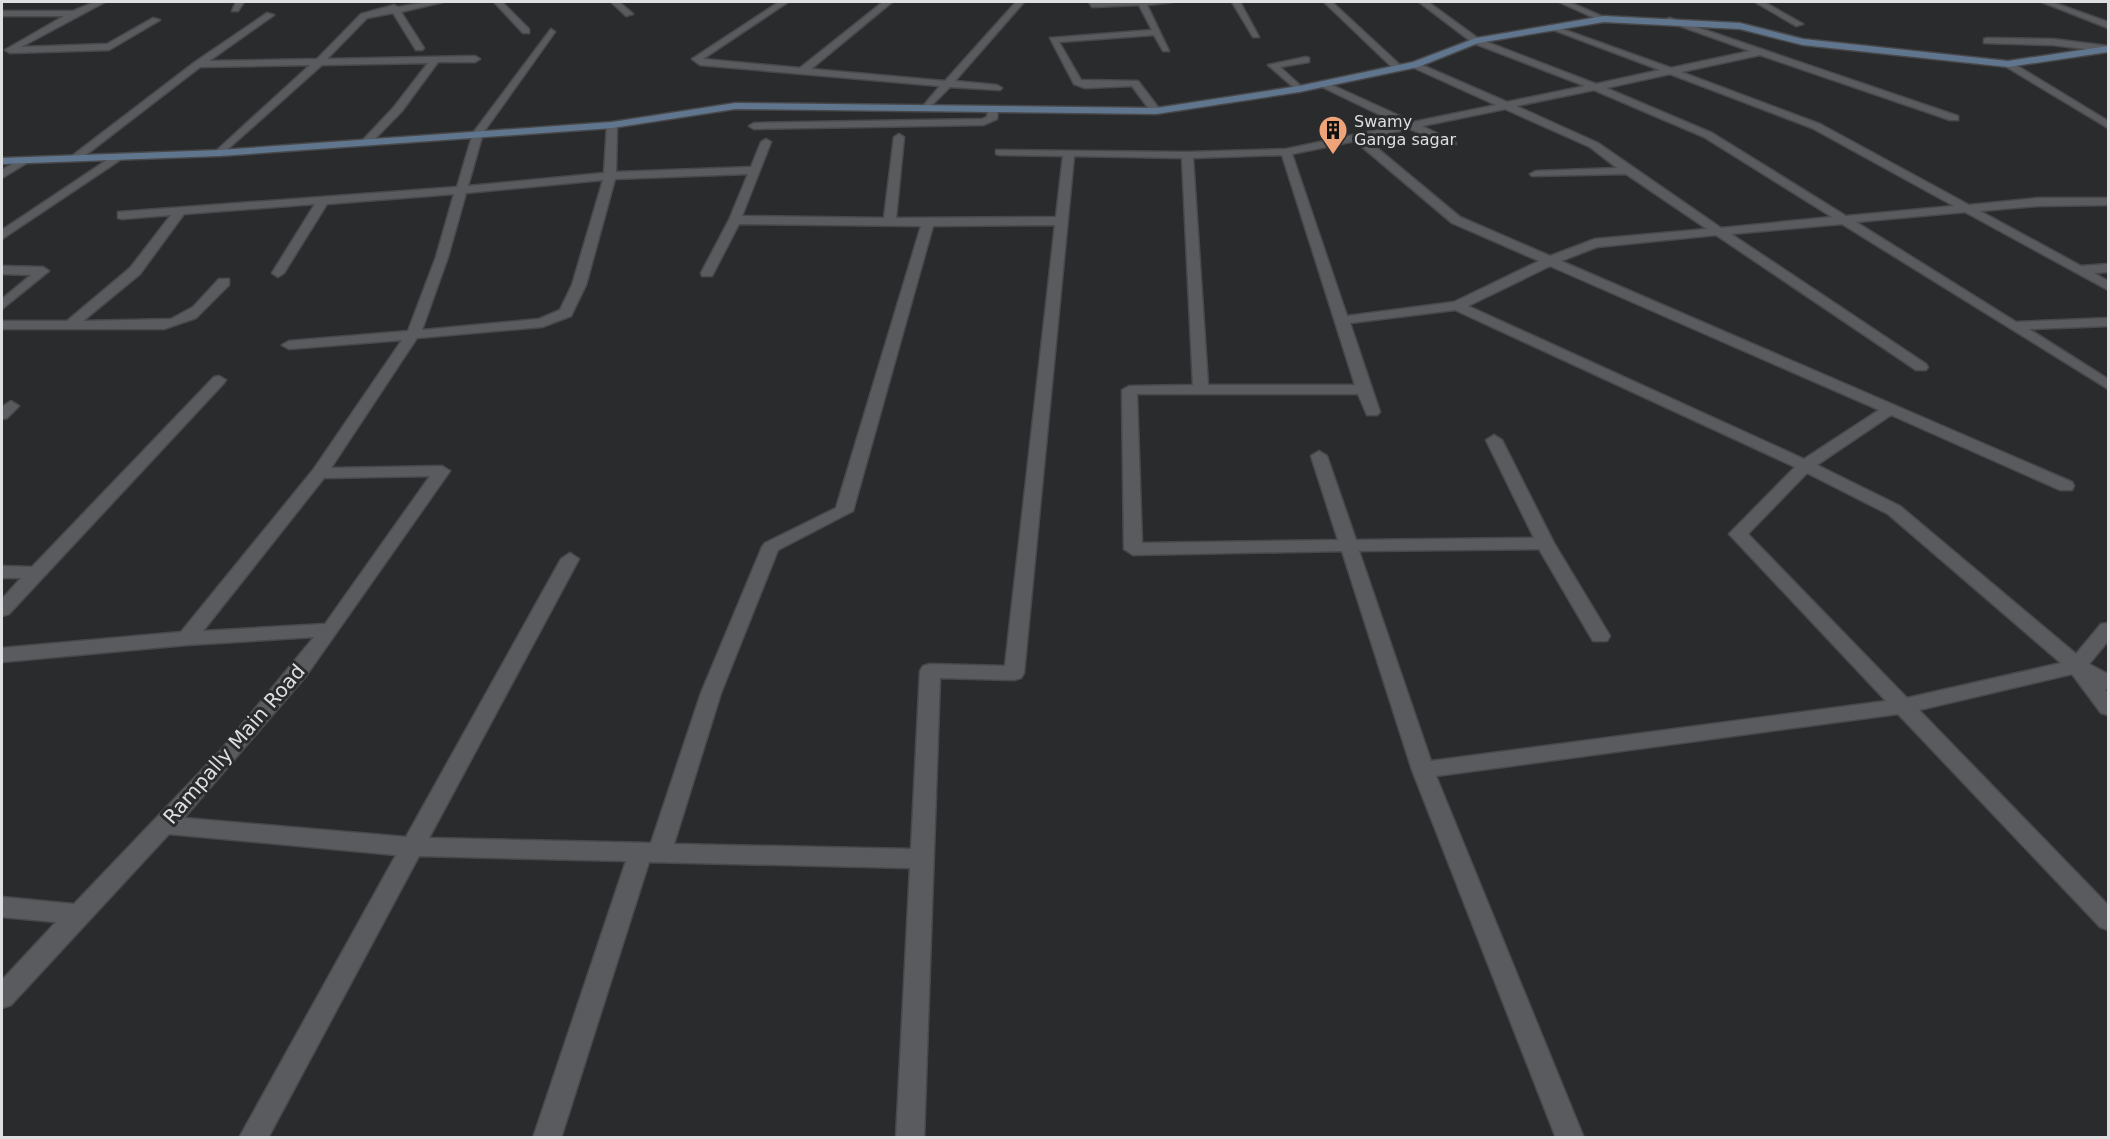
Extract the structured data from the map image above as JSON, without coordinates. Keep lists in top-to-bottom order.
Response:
{
  "streets": {
    "street": ["Rampally Main Road"]
  },
  "places": {
    "building": ["Swamy Ganga sagar"]
  }
}
